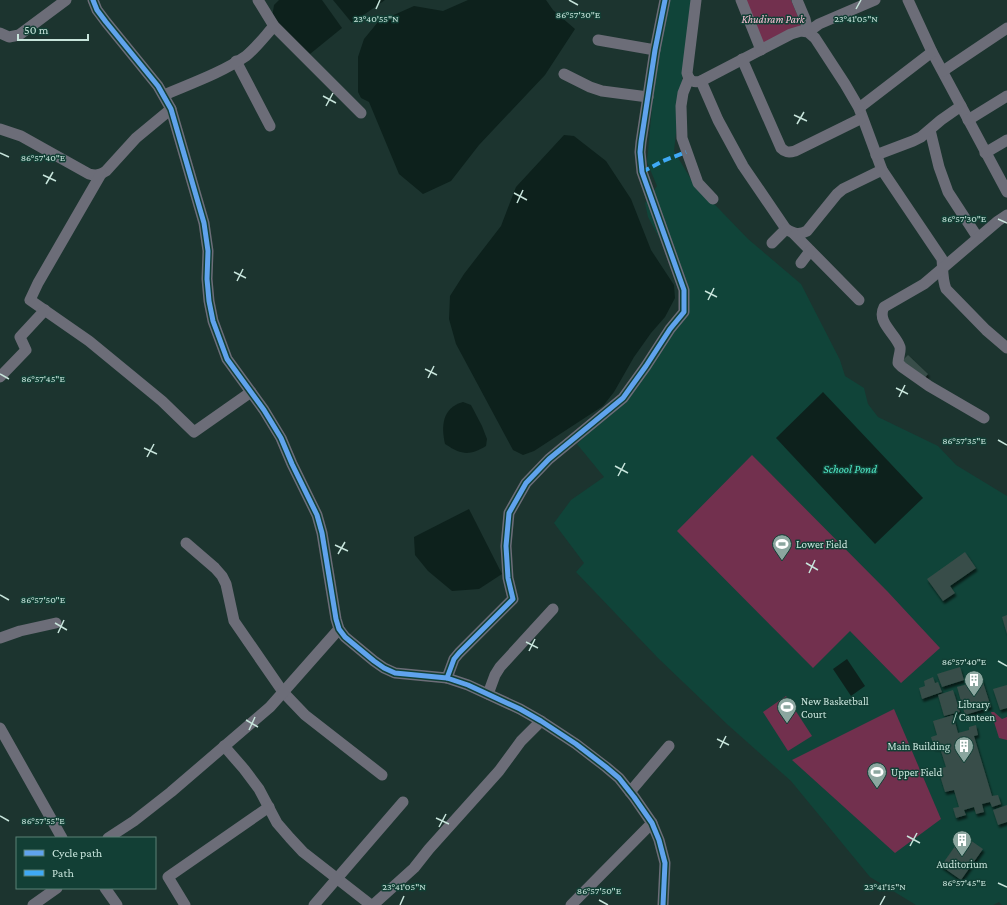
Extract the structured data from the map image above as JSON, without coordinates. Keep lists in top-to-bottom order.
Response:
{
  "water": ["School Pond"],
  "parks": ["Khudiram Park"],
  "places": {
    "sports": ["Lower Field", "New Basketball Court", "Upper Field"],
    "building": ["Library / Canteen", "Main Building", "Auditorium"]
  },
  "legend": ["Cycle path", "Path"],
  "scale_bar": "50 m",
  "coordinates": [
    "86°57'30\"E",
    "23°40'55\"N",
    "23°41'05\"N",
    "86°57'40\"E",
    "86°57'45\"E",
    "86°57'35\"E",
    "86°57'50\"E",
    "86°57'55\"E",
    "23°41'15\"N"
  ]
}
